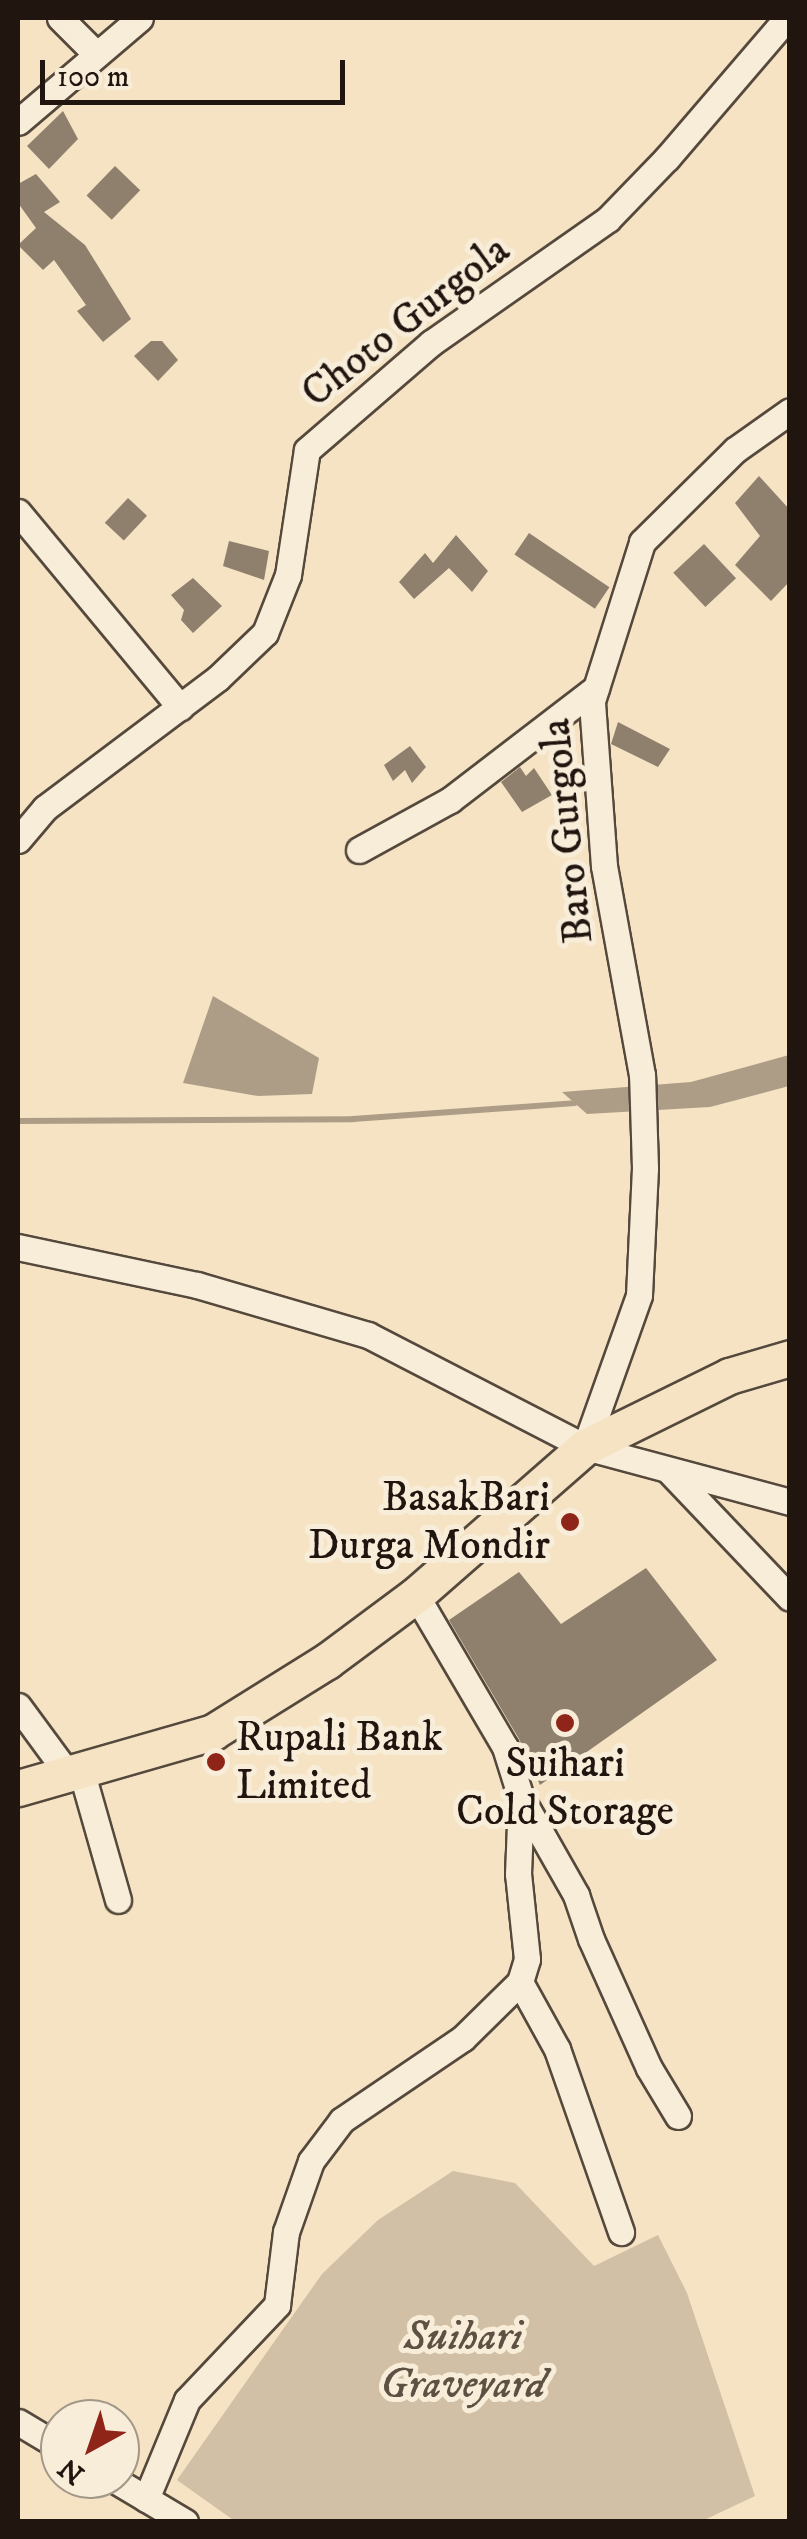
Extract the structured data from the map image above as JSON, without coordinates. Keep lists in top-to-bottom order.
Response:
{
  "streets": {
    "street": ["Choto Gurgola", "Baro Gurgola"]
  },
  "parks": ["Suihari Graveyard"],
  "places": ["BasakBari Durga Mondir", "Suihari Cold Storage", "Rupali Bank Limited"],
  "scale_bar": "100 m",
  "north": "bottom left"
}
